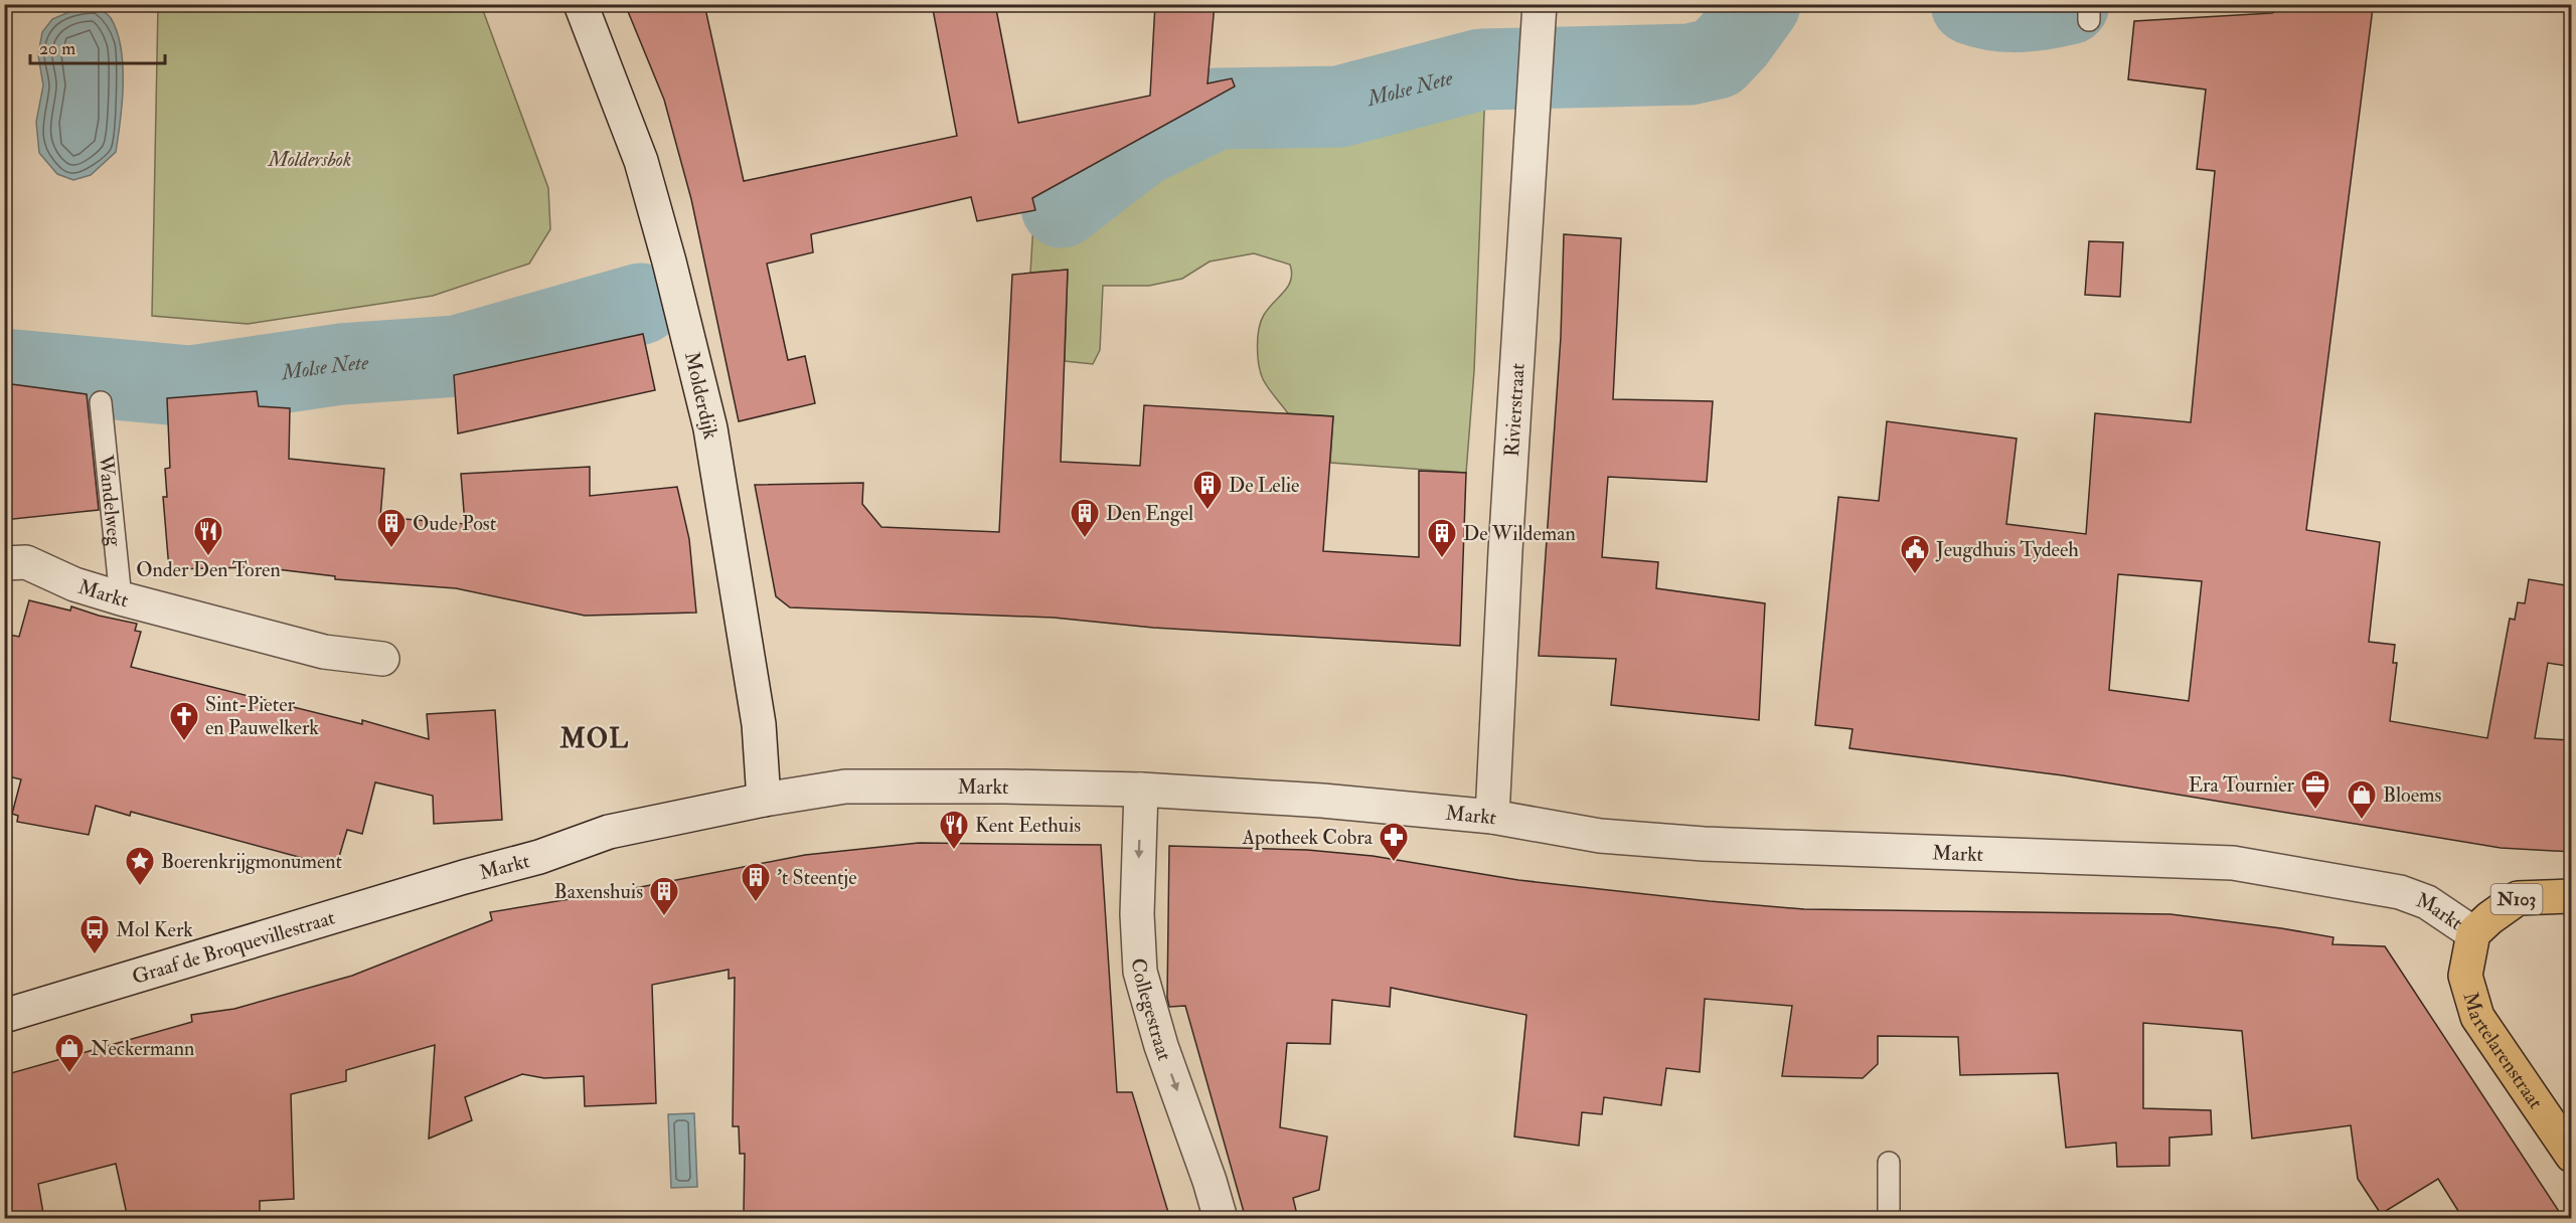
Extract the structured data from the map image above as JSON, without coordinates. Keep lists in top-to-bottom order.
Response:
{
  "streets": {
    "main road": ["N103", "Martelarenstraat"],
    "street": [
      "Molderdijk",
      "Rivierstraat",
      "Markt",
      "Graaf de Broquevillestraat",
      "Collegestraat"
    ],
    "lane": ["Wandelweg"]
  },
  "crossings": [
    ["Molderdijk", "Markt"],
    ["Rivierstraat", "Markt"],
    ["Wandelweg", "Markt"],
    ["Markt", "N103"],
    ["Markt", "Graaf de Broquevillestraat"],
    ["Markt", "Collegestraat"],
    ["Markt", "Martelarenstraat"],
    ["N103", "Martelarenstraat"]
  ],
  "one_way": ["Collegestraat"],
  "districts": ["MOL"],
  "water": ["Molse Nete"],
  "parks": ["Moldersbok"],
  "places": {
    "building": [
      "De Lelie",
      "Den Engel",
      "Oude Post",
      "De Wildeman",
      "'t Steentje",
      "Baxenshuis"
    ],
    "restaurant": ["Onder Den Toren", "Kent Eethuis"],
    "public building": ["Jeugdhuis Tydeeh"],
    "church": ["Sint-Pieter en Pauwelkerk"],
    "office": ["Era Tournier"],
    "shop": ["Bloems", "Neckermann"],
    "pharmacy": ["Apotheek Cobra"],
    "place": ["Boerenkrijgmonument"],
    "bus stop": ["Mol Kerk"]
  },
  "scale_bar": "20 m"
}
